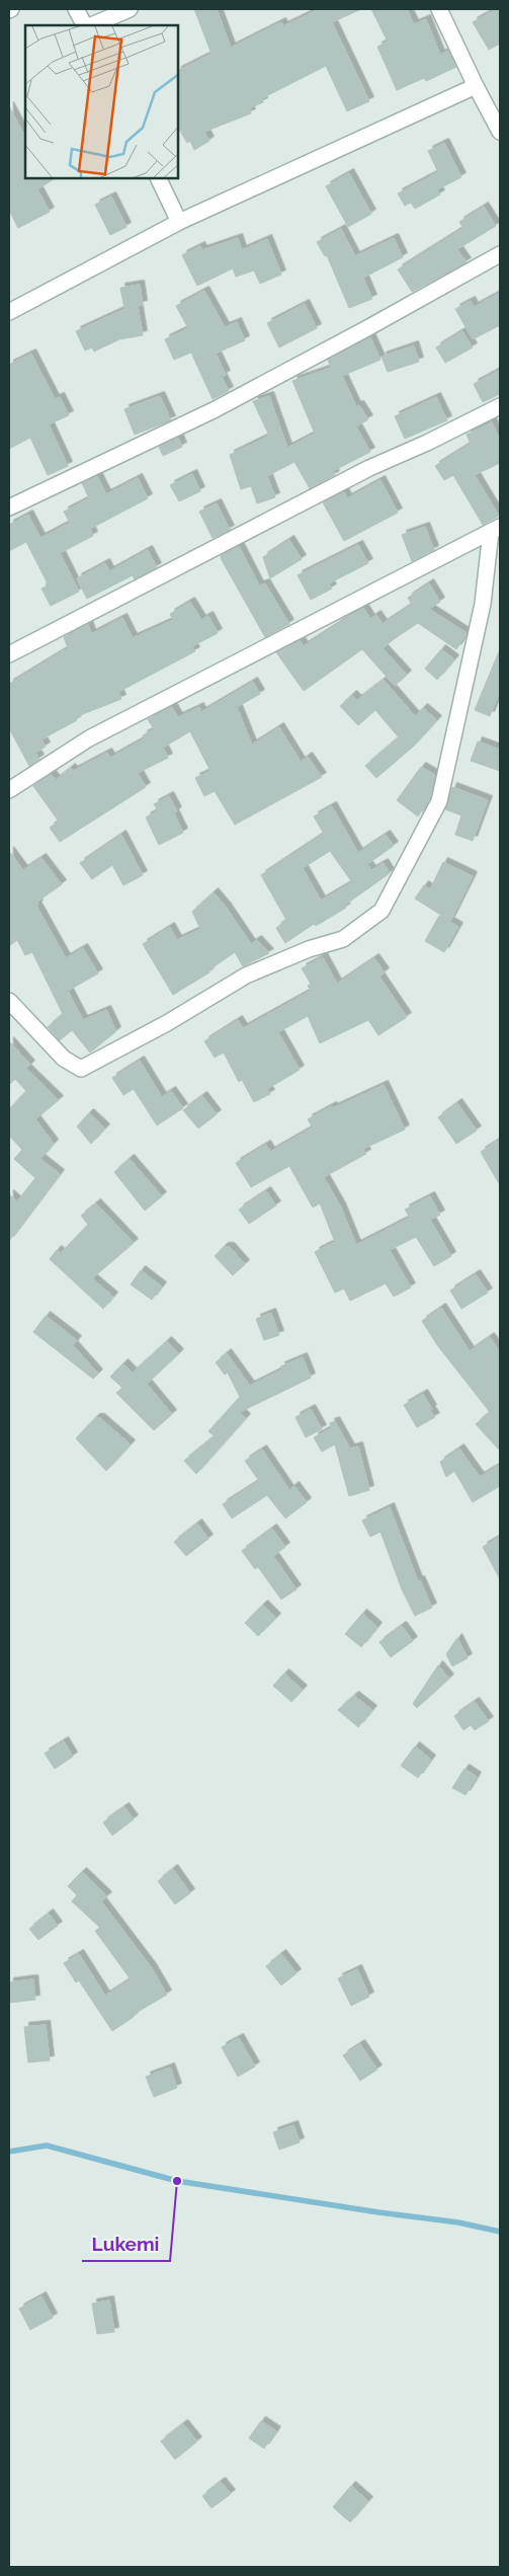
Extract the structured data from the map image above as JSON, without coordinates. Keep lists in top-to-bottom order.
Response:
{
  "places": ["Lukemi"]
}
